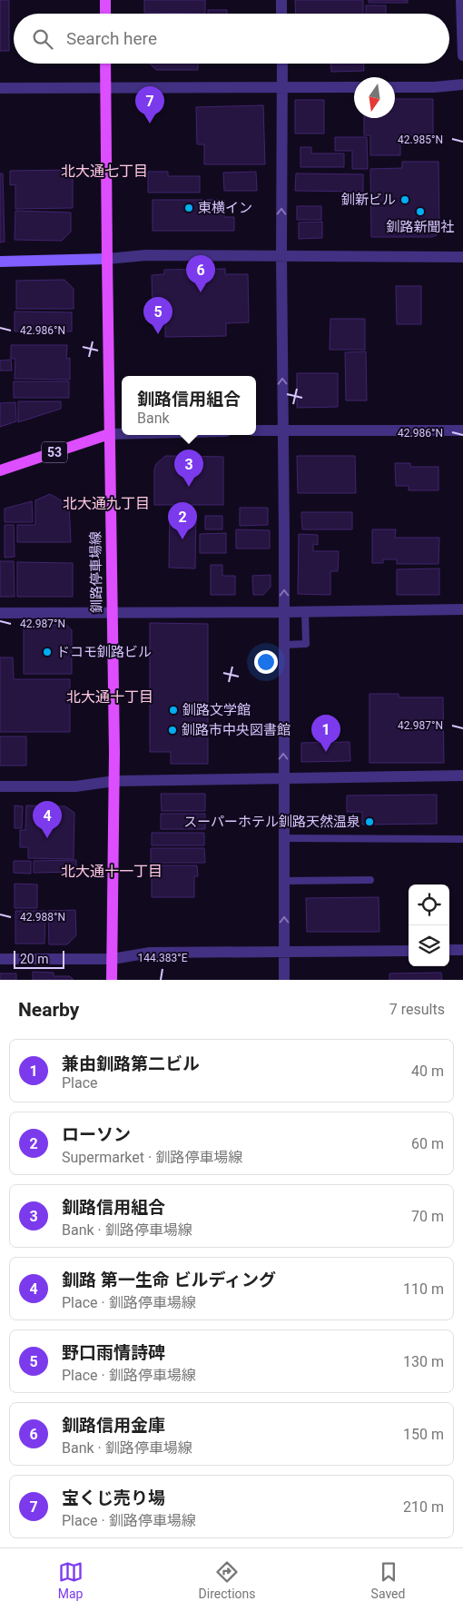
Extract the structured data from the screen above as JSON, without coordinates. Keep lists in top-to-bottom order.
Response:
{
  "streets": {
    "main road": ["53", "釧路停車場線"]
  },
  "crossings": [
    ["53", "釧路停車場線"]
  ],
  "districts": [
    "北大通七丁目",
    "北大通九丁目",
    "北大通十丁目",
    "北大通十一丁目"
  ],
  "places": [
    "釧新ビル",
    "東横イン",
    "釧路新聞社",
    "ドコモ釧路ビル",
    "釧路文学館",
    "釧路市中央図書館",
    "スーパーホテル釧路天然温泉"
  ],
  "scale_bar": "20 m",
  "north": "bottom",
  "page": {
    "search": "Search here",
    "pins": [
      "7",
      "6",
      "5",
      "3",
      "2",
      "1",
      "4"
    ],
    "popup": ["釧路信用組合", "Bank"],
    "scale": "20 m",
    "heading": ["Nearby", "7 results"],
    "list": [
      {
        "mark": "1",
        "name": "兼由釧路第二ビル",
        "note": "Place",
        "value": "40 m"
      },
      {
        "mark": "2",
        "name": "ローソン",
        "note": "Supermarket · 釧路停車場線",
        "value": "60 m"
      },
      {
        "mark": "3",
        "name": "釧路信用組合",
        "note": "Bank · 釧路停車場線",
        "value": "70 m"
      },
      {
        "mark": "4",
        "name": "釧路 第一生命 ビルディング",
        "note": "Place · 釧路停車場線",
        "value": "110 m"
      },
      {
        "mark": "5",
        "name": "野口雨情詩碑",
        "note": "Place · 釧路停車場線",
        "value": "130 m"
      },
      {
        "mark": "6",
        "name": "釧路信用金庫",
        "note": "Bank · 釧路停車場線",
        "value": "150 m"
      },
      {
        "mark": "7",
        "name": "宝くじ売り場",
        "note": "Place · 釧路停車場線",
        "value": "210 m"
      }
    ],
    "nav": ["Map", "Directions", "Saved"]
  },
  "coordinates": [
    "42.985°N",
    "42.986°N",
    "42.987°N",
    "42.988°N",
    "144.383°E"
  ]
}
